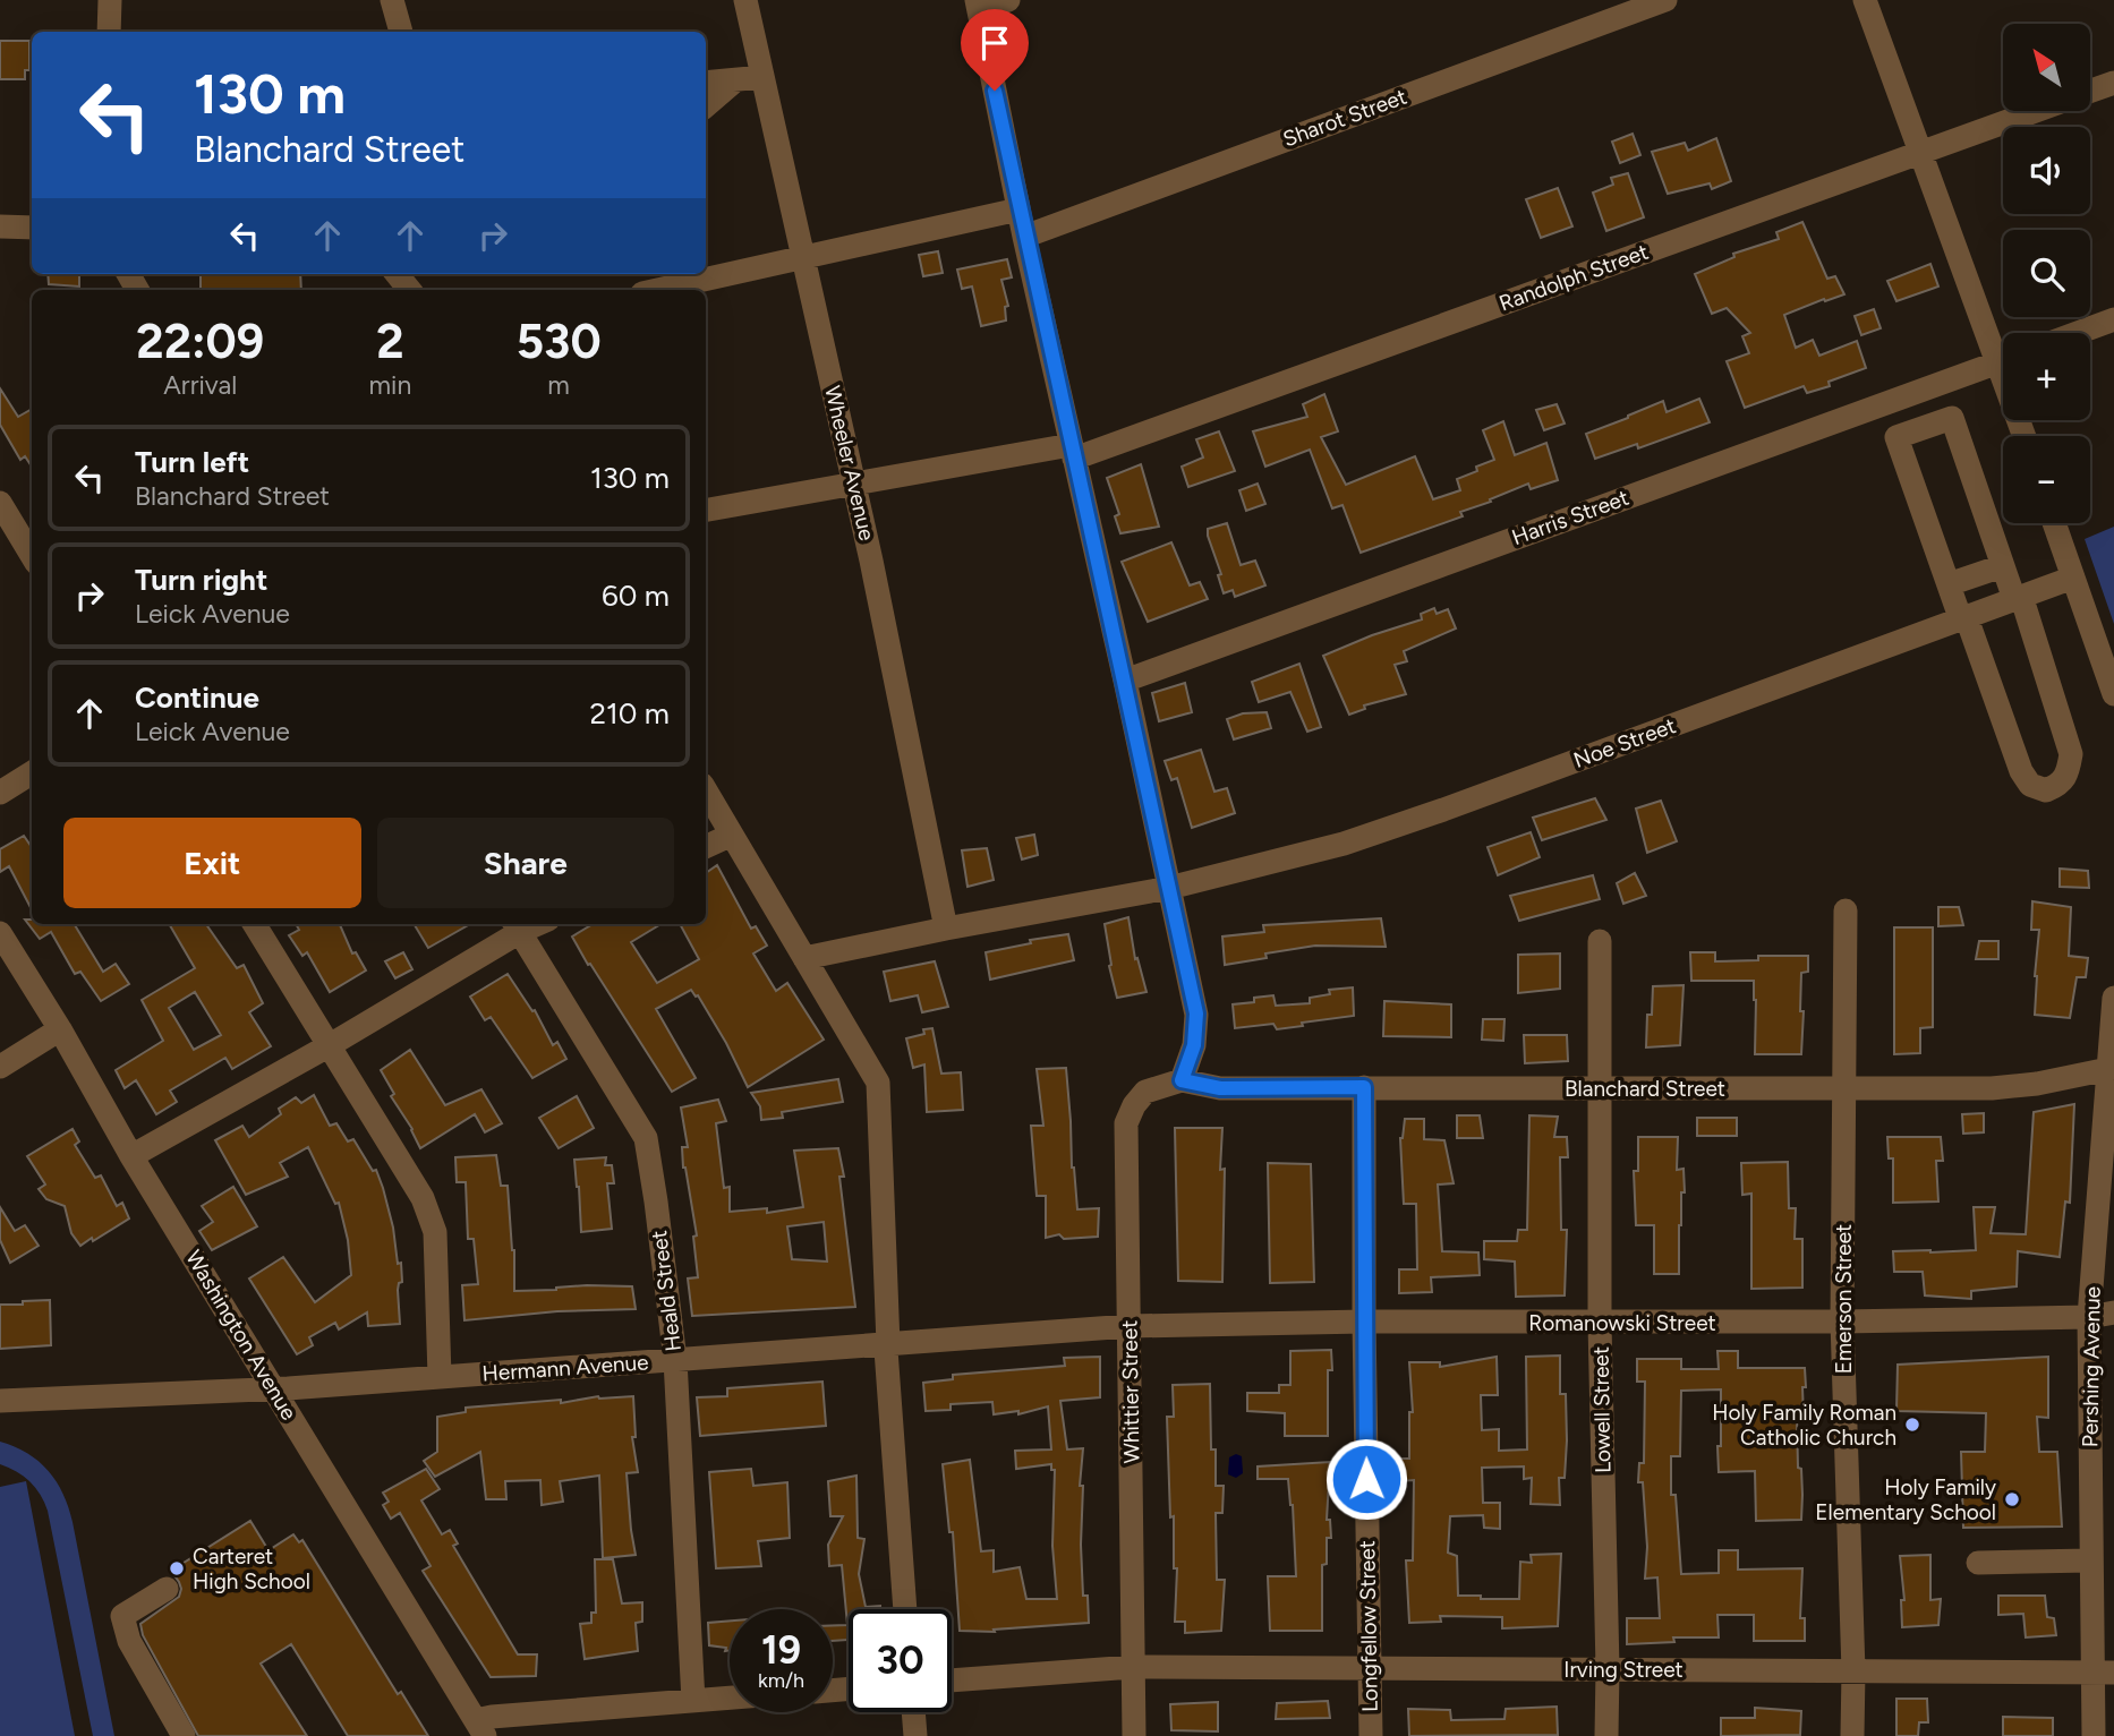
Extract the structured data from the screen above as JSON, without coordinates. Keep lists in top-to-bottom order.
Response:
{
  "streets": {
    "street": [
      "Sharot Street",
      "Randolph Street",
      "Wheeler Avenue",
      "Harris Street",
      "Noe Street",
      "Blanchard Street",
      "Heald Street",
      "Emerson Street",
      "Romanowski Street",
      "Washington Avenue",
      "Pershing Avenue",
      "Hermann Avenue",
      "Whittier Street",
      "Lowell Street",
      "Longfellow Street",
      "Irving Street"
    ]
  },
  "crossings": [
    ["Randolph Street", "Wheeler Avenue"],
    ["Wheeler Avenue", "Noe Street"],
    ["Blanchard Street", "Emerson Street"],
    ["Blanchard Street", "Pershing Avenue"],
    ["Blanchard Street", "Whittier Street"],
    ["Blanchard Street", "Lowell Street"],
    ["Blanchard Street", "Longfellow Street"],
    ["Heald Street", "Hermann Avenue"],
    ["Emerson Street", "Romanowski Street"],
    ["Emerson Street", "Irving Street"],
    ["Romanowski Street", "Pershing Avenue"],
    ["Romanowski Street", "Hermann Avenue"],
    ["Romanowski Street", "Whittier Street"],
    ["Romanowski Street", "Lowell Street"],
    ["Romanowski Street", "Longfellow Street"],
    ["Washington Avenue", "Hermann Avenue"],
    ["Pershing Avenue", "Irving Street"],
    ["Hermann Avenue", "Whittier Street"],
    ["Whittier Street", "Irving Street"],
    ["Lowell Street", "Irving Street"],
    ["Longfellow Street", "Irving Street"]
  ],
  "places": ["Holy Family Roman Catholic Church", "Holy Family Elementary School", "Carteret High School"],
  "north": "top left",
  "page": {
    "map_buttons": ["+", "−"],
    "turn": ["130 m", "Blanchard Street"],
    "eta": [
      "22:09",
      "Arrival",
      "2",
      "min",
      "530",
      "m"
    ],
    "list": [
      {
        "name": "Turn left",
        "note": "Blanchard Street",
        "value": "130 m"
      },
      {
        "name": "Turn right",
        "note": "Leick Avenue",
        "value": "60 m"
      },
      {
        "name": "Continue",
        "note": "Leick Avenue",
        "value": "210 m"
      }
    ],
    "buttons": ["Exit", "Share"],
    "speed": "19 km/h",
    "limit": "30"
  }
}
